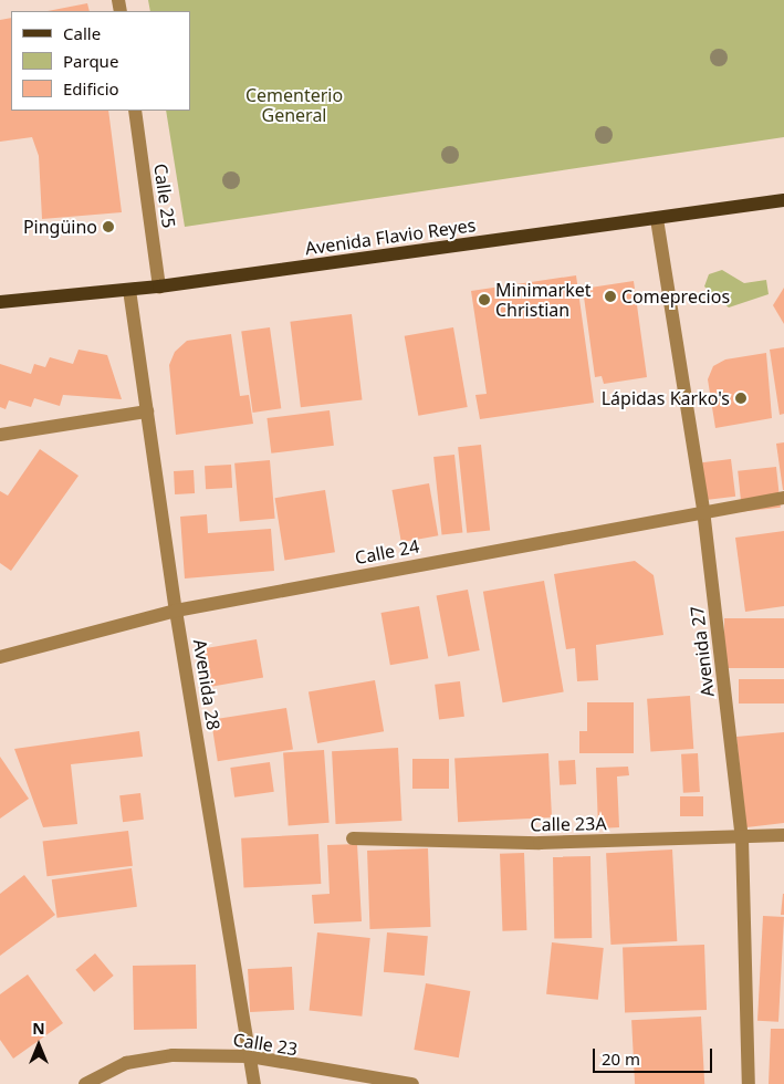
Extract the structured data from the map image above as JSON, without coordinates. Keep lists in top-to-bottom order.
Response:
{
  "streets": {
    "main road": ["Avenida Flavio Reyes"],
    "street": [
      "Calle 25",
      "Calle 24",
      "Avenida 27",
      "Avenida 28",
      "Calle 23A",
      "Calle 23"
    ]
  },
  "crossings": [
    ["Calle 25", "Avenida Flavio Reyes"],
    ["Avenida Flavio Reyes", "Avenida 27"],
    ["Avenida Flavio Reyes", "Avenida 28"],
    ["Calle 24", "Avenida 27"],
    ["Calle 24", "Avenida 28"],
    ["Avenida 27", "Calle 23A"],
    ["Avenida 28", "Calle 23"]
  ],
  "parks": ["Cementerio General"],
  "places": [
    "Pingüino",
    "Comeprecios",
    "Minimarket Christian",
    "Lápidas Karko's"
  ],
  "legend": ["Calle", "Parque", "Edificio"],
  "scale_bar": "20 m",
  "north": "top"
}
